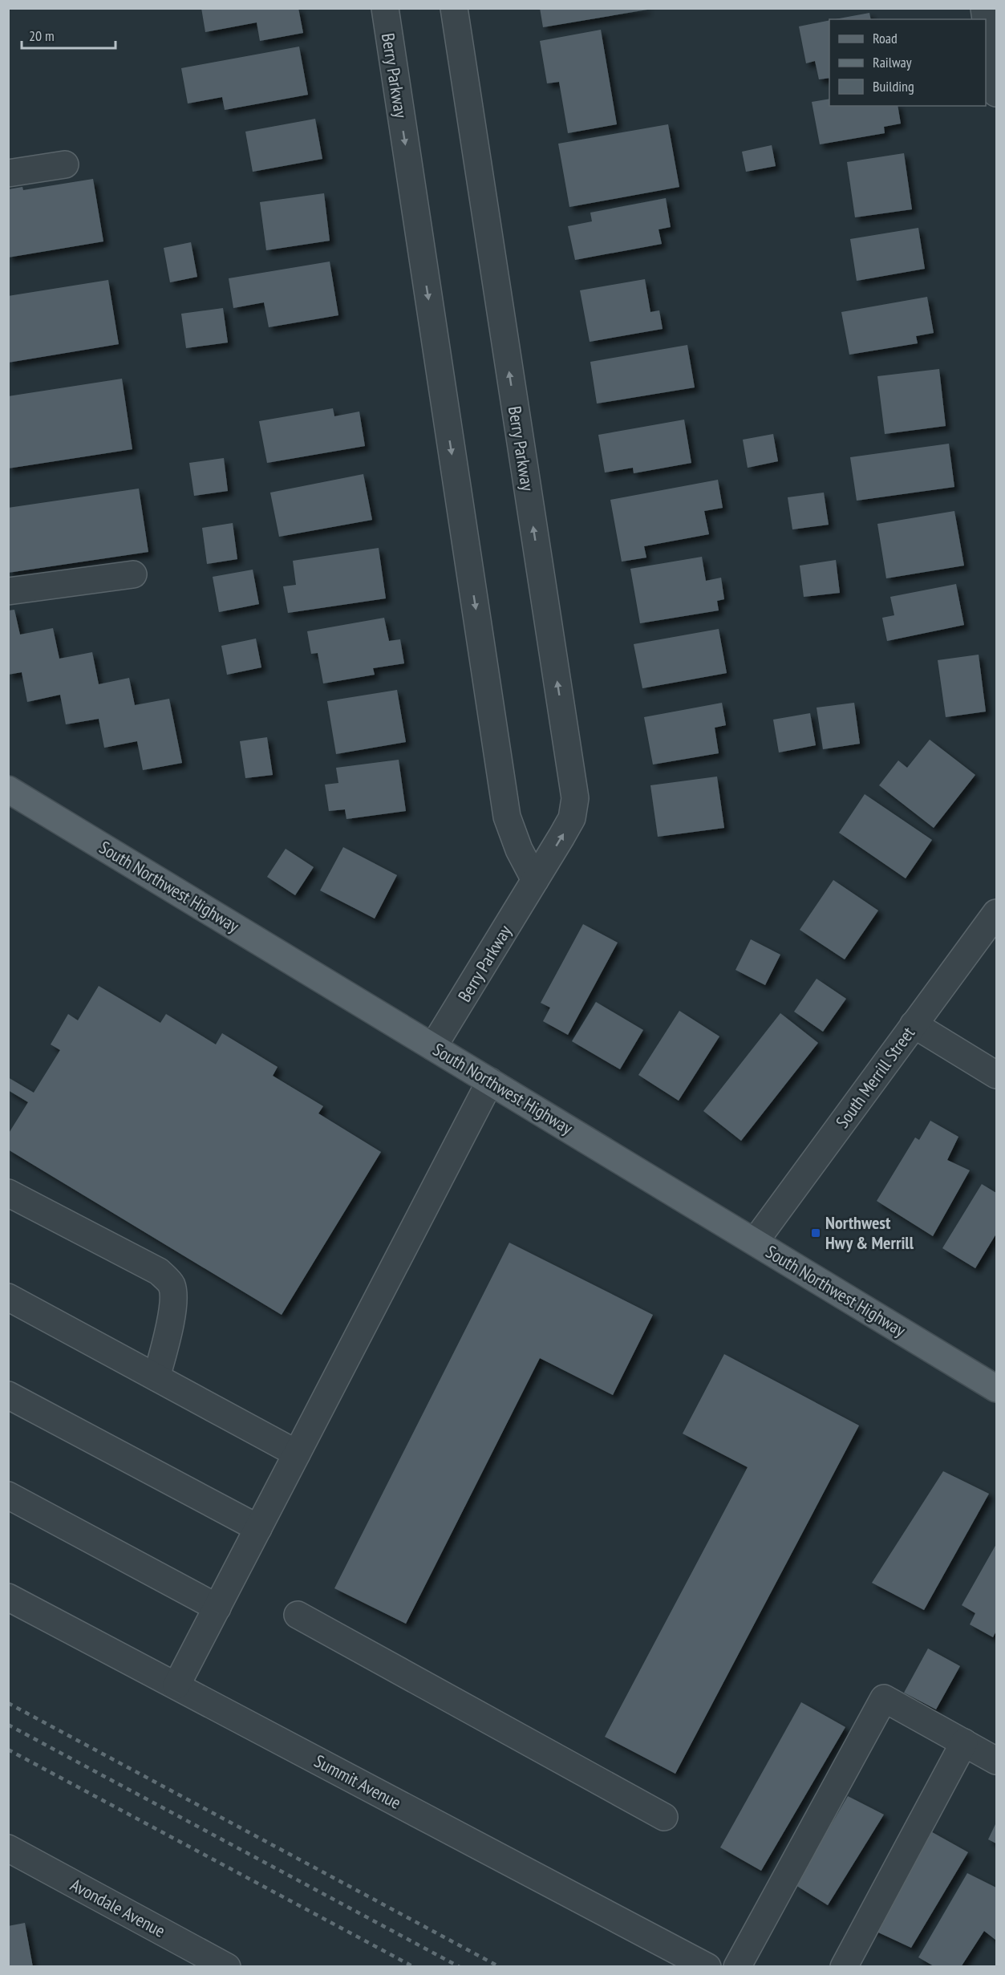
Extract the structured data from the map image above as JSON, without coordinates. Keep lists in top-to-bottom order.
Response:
{
  "streets": {
    "main road": ["South Northwest Highway"],
    "street": [
      "Berry Parkway",
      "South Merrill Street",
      "Summit Avenue",
      "Avondale Avenue"
    ]
  },
  "crossings": [
    ["Berry Parkway", "South Northwest Highway"],
    ["South Northwest Highway", "South Merrill Street"]
  ],
  "places": {
    "transit": ["Northwest Hwy & Merrill"]
  },
  "legend": ["Road", "Railway", "Building"],
  "scale_bar": "20 m"
}
